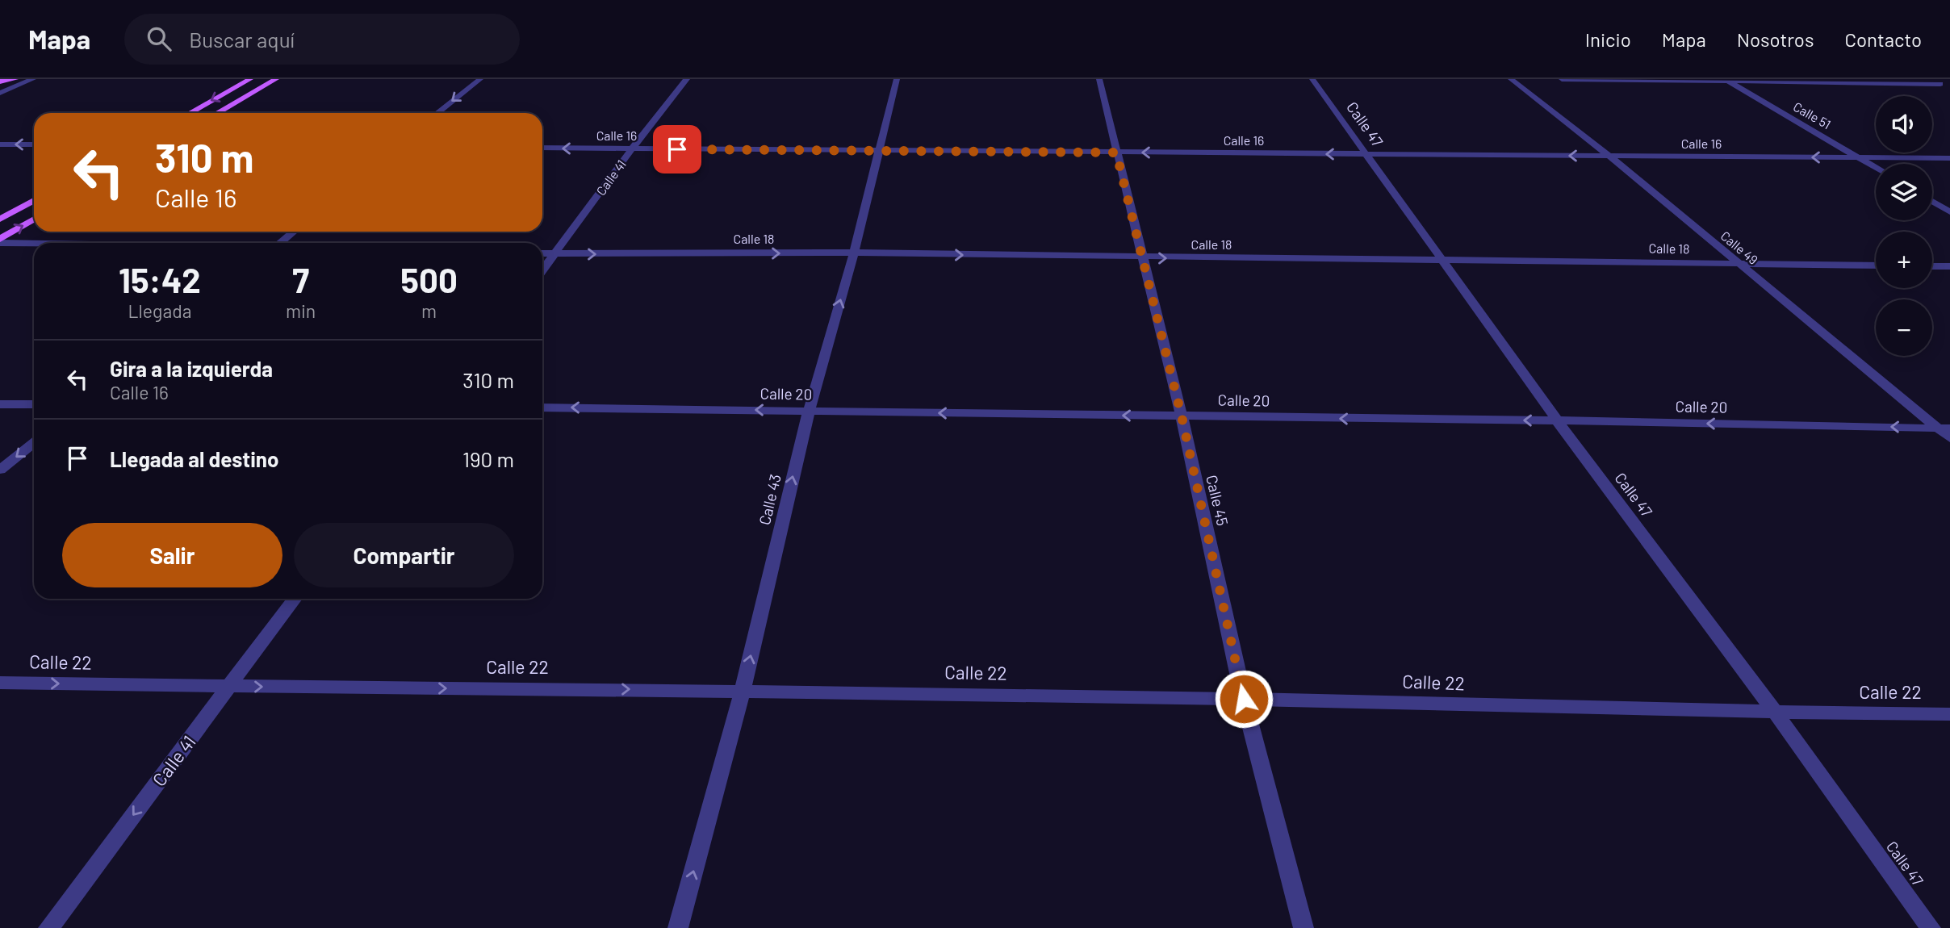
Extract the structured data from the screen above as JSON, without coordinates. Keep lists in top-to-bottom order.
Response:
{
  "streets": {
    "street": [
      "Calle 51",
      "Calle 47",
      "Calle 16",
      "Calle 41",
      "Calle 18",
      "Calle 49",
      "Calle 20",
      "Calle 43",
      "Calle 45",
      "Calle 22"
    ]
  },
  "crossings": [
    ["Calle 51", "Calle 16"],
    ["Calle 47", "Calle 16"],
    ["Calle 47", "Calle 18"],
    ["Calle 47", "Calle 20"],
    ["Calle 47", "Calle 22"],
    ["Calle 16", "Calle 41"],
    ["Calle 16", "Calle 49"],
    ["Calle 16", "Calle 43"],
    ["Calle 16", "Calle 45"],
    ["Calle 41", "Calle 18"],
    ["Calle 41", "Calle 22"],
    ["Calle 18", "Calle 49"],
    ["Calle 18", "Calle 43"],
    ["Calle 18", "Calle 45"],
    ["Calle 49", "Calle 20"],
    ["Calle 20", "Calle 43"],
    ["Calle 20", "Calle 45"],
    ["Calle 43", "Calle 22"],
    ["Calle 45", "Calle 22"]
  ],
  "one_way": [
    "Calle 41",
    "Calle 18",
    "Calle 20",
    "Calle 43",
    "Calle 22"
  ],
  "page": {
    "header": "Mapa",
    "search": "Buscar aquí",
    "nav": [
      "Inicio",
      "Mapa",
      "Nosotros",
      "Contacto"
    ],
    "map_buttons": ["+", "−"],
    "turn": ["310 m", "Calle 16"],
    "eta": [
      "15:42",
      "Llegada",
      "7",
      "min",
      "500",
      "m"
    ],
    "list": [
      {
        "name": "Gira a la izquierda",
        "note": "Calle 16",
        "value": "310 m"
      },
      {
        "name": "Llegada al destino",
        "value": "190 m"
      }
    ],
    "buttons": ["Salir", "Compartir"]
  }
}
